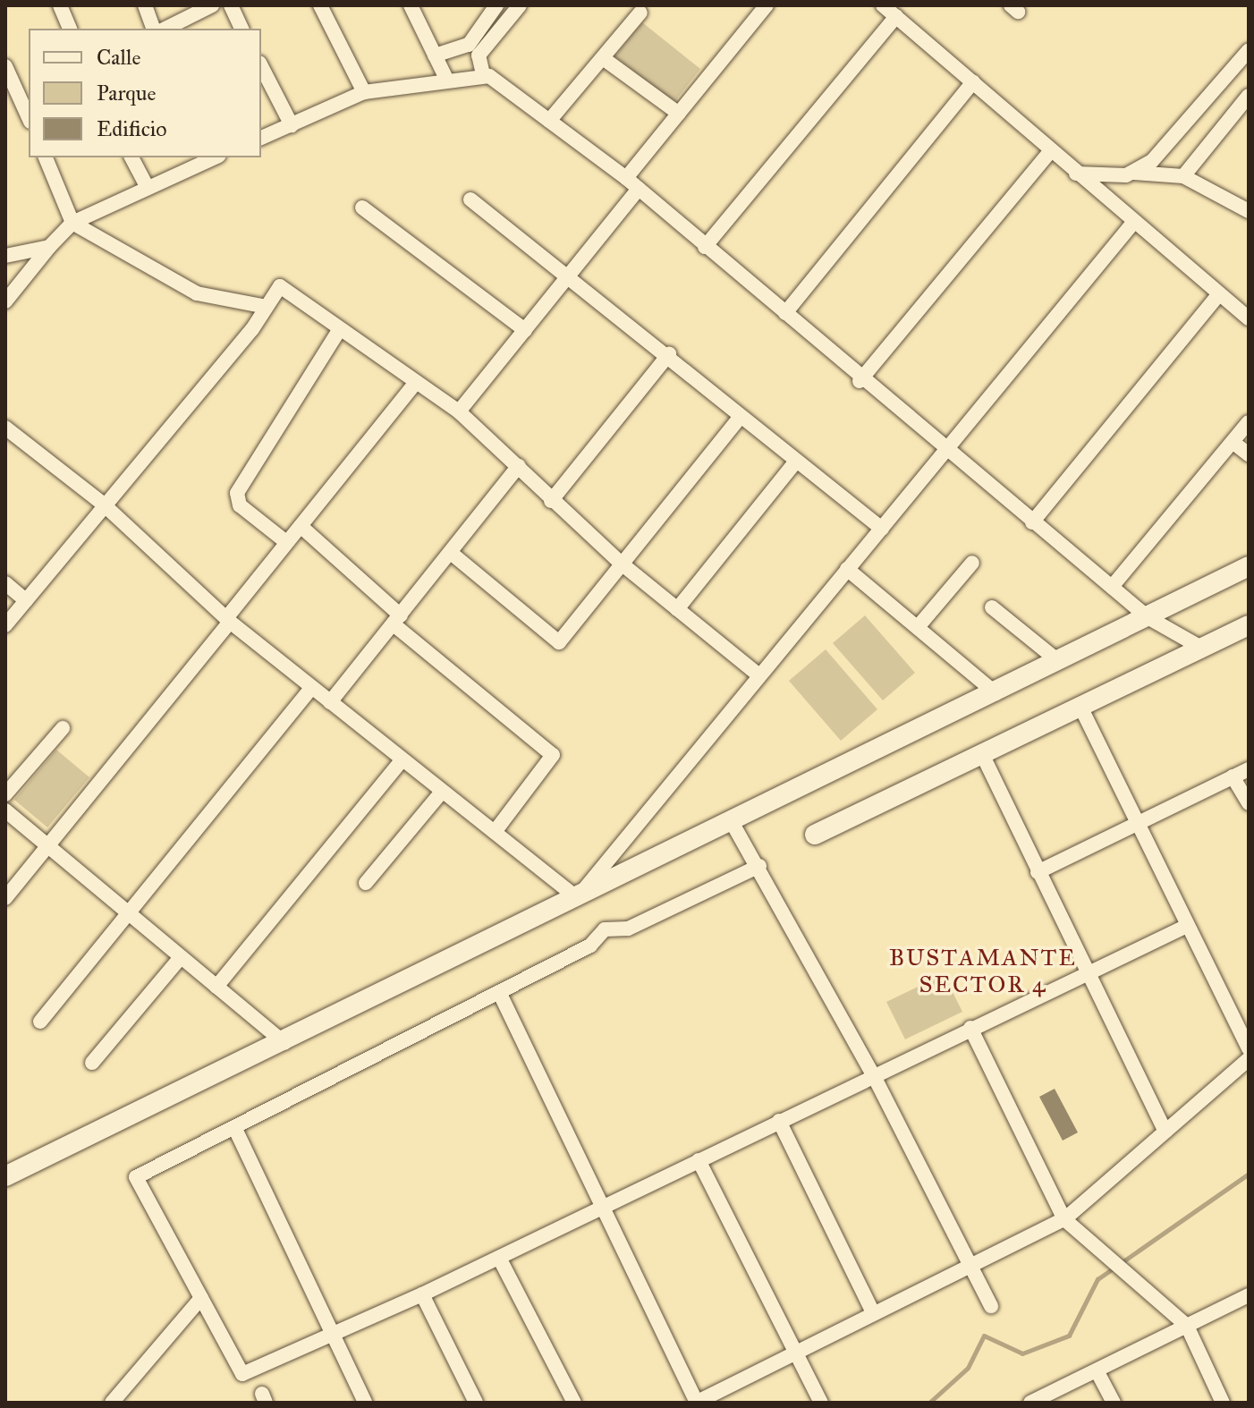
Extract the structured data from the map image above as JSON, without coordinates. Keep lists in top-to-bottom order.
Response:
{
  "districts": ["BUSTAMANTE SECTOR 4"],
  "legend": ["Calle", "Parque", "Edificio"]
}
